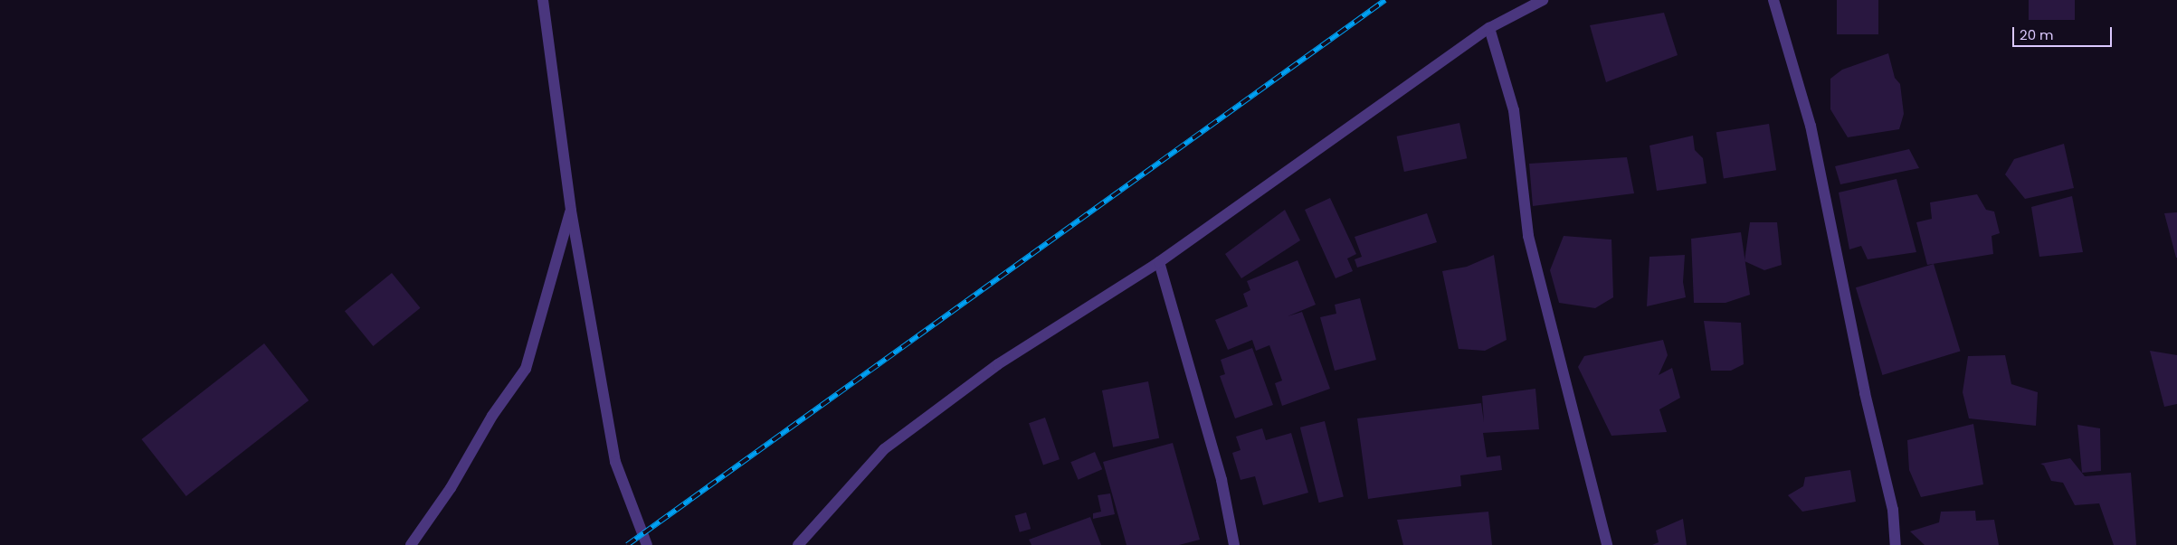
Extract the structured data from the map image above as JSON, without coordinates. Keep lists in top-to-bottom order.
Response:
{
  "scale_bar": "20 m"
}
